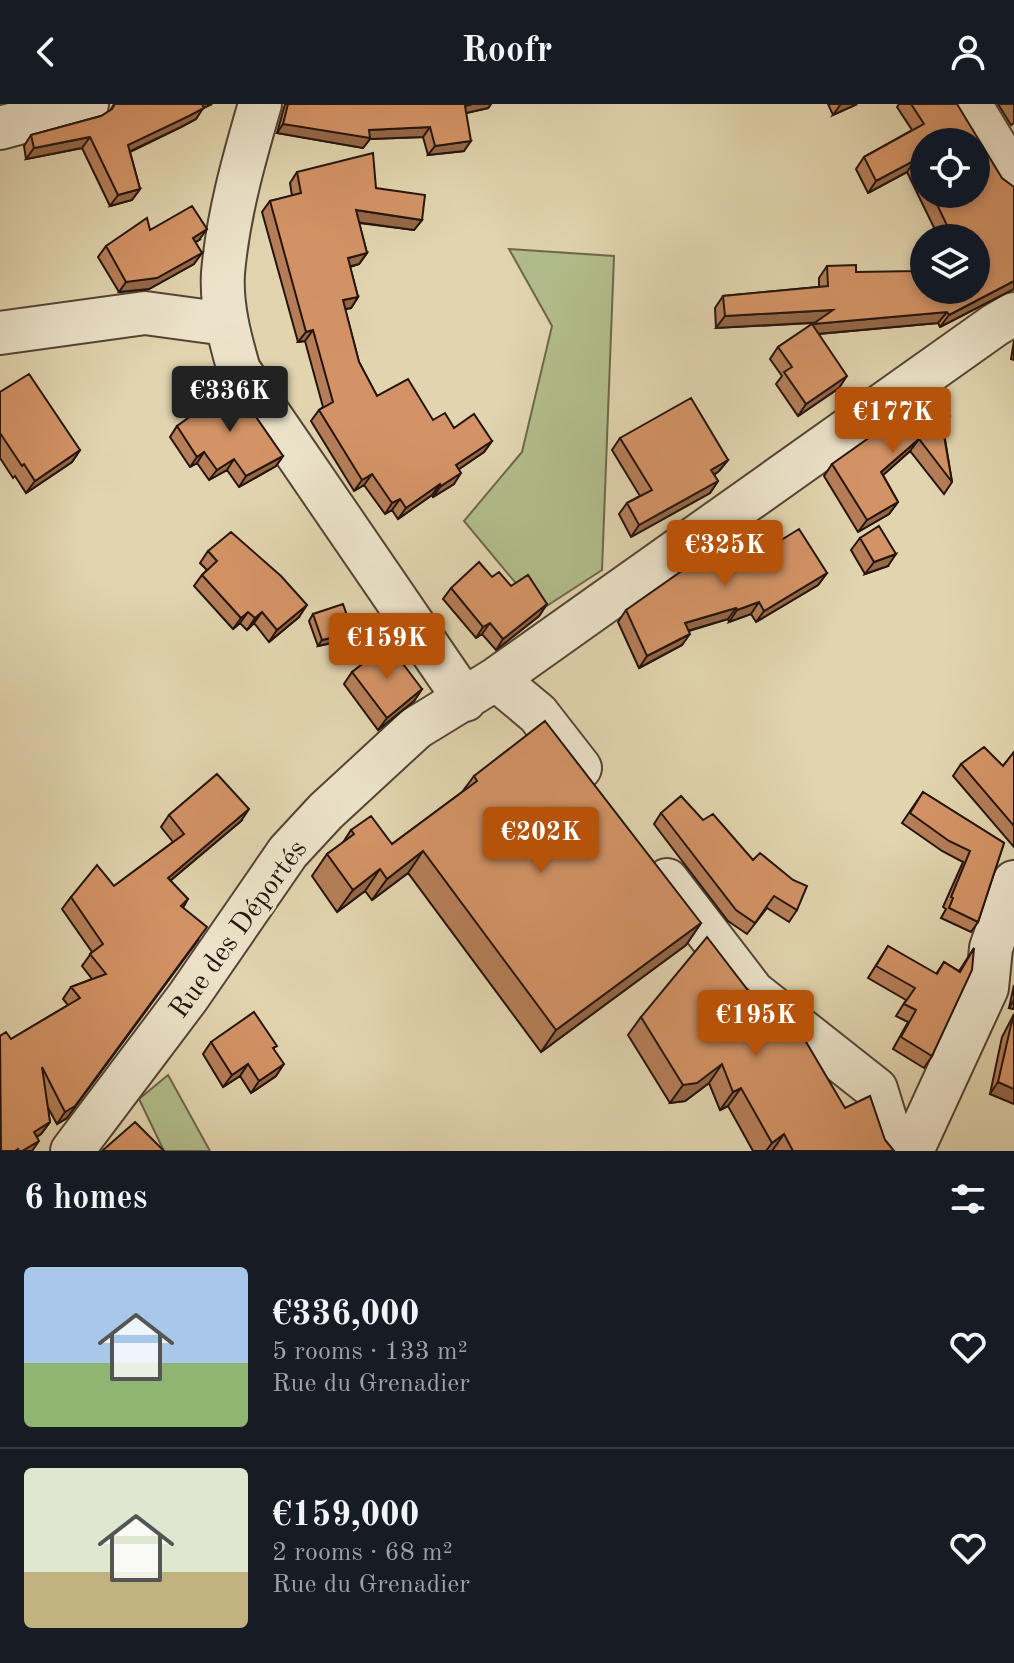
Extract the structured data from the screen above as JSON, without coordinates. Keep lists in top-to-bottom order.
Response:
{
  "streets": {
    "street": ["Rue des Déportés"]
  },
  "page": {
    "header": "Roofr",
    "price": [
      "€336K",
      "€177K",
      "€325K",
      "€159K",
      "€202K",
      "€195K"
    ],
    "heading": "6 homes",
    "list": [
      {
        "name": "€336,000",
        "note": "5 rooms · 133 m² · Rue du Grenadier"
      },
      {
        "name": "€159,000",
        "note": "2 rooms · 68 m² · Rue du Grenadier"
      }
    ]
  }
}
